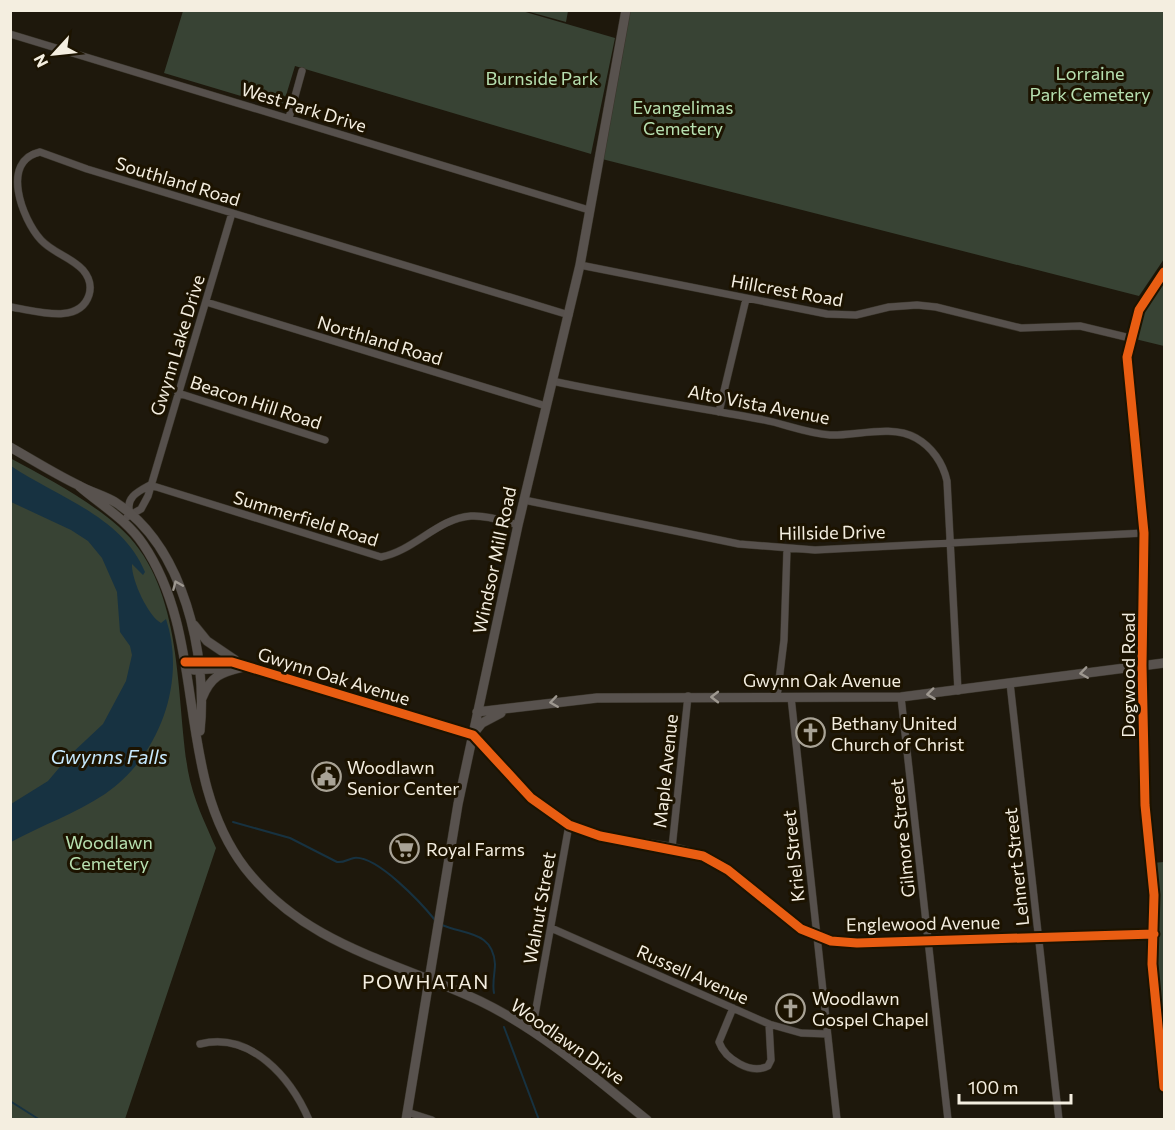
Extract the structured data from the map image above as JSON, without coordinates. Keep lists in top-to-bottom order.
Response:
{
  "streets": {
    "main road": [
      "Windsor Mill Road",
      "Dogwood Road",
      "Gwynn Oak Avenue",
      "Woodlawn Drive"
    ],
    "street": [
      "West Park Drive",
      "Southland Road",
      "Hillcrest Road",
      "Northland Road",
      "Gwynn Lake Drive",
      "Beacon Hill Road",
      "Alto Vista Avenue",
      "Summerfield Road",
      "Hillside Drive",
      "Maple Avenue",
      "Gilmore Street",
      "Kriel Street",
      "Lehnert Street",
      "Walnut Street",
      "Englewood Avenue",
      "Russell Avenue"
    ]
  },
  "crossings": [
    ["West Park Drive", "Windsor Mill Road"],
    ["Southland Road", "Gwynn Lake Drive"],
    ["Southland Road", "Windsor Mill Road"],
    ["Hillcrest Road", "Windsor Mill Road"],
    ["Hillcrest Road", "Dogwood Road"],
    ["Northland Road", "Gwynn Lake Drive"],
    ["Northland Road", "Windsor Mill Road"],
    ["Gwynn Lake Drive", "Beacon Hill Road"],
    ["Gwynn Lake Drive", "Summerfield Road"],
    ["Alto Vista Avenue", "Hillside Drive"],
    ["Alto Vista Avenue", "Windsor Mill Road"],
    ["Alto Vista Avenue", "Gwynn Oak Avenue"],
    ["Summerfield Road", "Windsor Mill Road"],
    ["Hillside Drive", "Windsor Mill Road"],
    ["Hillside Drive", "Dogwood Road"],
    ["Windsor Mill Road", "Gwynn Oak Avenue"],
    ["Windsor Mill Road", "Englewood Avenue"],
    ["Windsor Mill Road", "Woodlawn Drive"],
    ["Dogwood Road", "Gwynn Oak Avenue"],
    ["Dogwood Road", "Englewood Avenue"],
    ["Gwynn Oak Avenue", "Maple Avenue"],
    ["Gwynn Oak Avenue", "Gilmore Street"],
    ["Gwynn Oak Avenue", "Kriel Street"],
    ["Gwynn Oak Avenue", "Lehnert Street"],
    ["Gwynn Oak Avenue", "Englewood Avenue"],
    ["Gwynn Oak Avenue", "Woodlawn Drive"],
    ["Maple Avenue", "Englewood Avenue"],
    ["Gilmore Street", "Englewood Avenue"],
    ["Kriel Street", "Englewood Avenue"],
    ["Kriel Street", "Russell Avenue"],
    ["Lehnert Street", "Englewood Avenue"],
    ["Walnut Street", "Englewood Avenue"],
    ["Walnut Street", "Russell Avenue"],
    ["Walnut Street", "Woodlawn Drive"]
  ],
  "one_way": ["Gwynn Oak Avenue"],
  "districts": ["POWHATAN"],
  "water": ["Gwynns Falls"],
  "parks": [
    "Lorraine Park Cemetery",
    "Burnside Park",
    "Evangelimas Cemetery",
    "Woodlawn Cemetery"
  ],
  "places": {
    "church": ["Bethany United Church of Christ", "Woodlawn Gospel Chapel"],
    "public building": ["Woodlawn Senior Center"],
    "supermarket": ["Royal Farms"]
  },
  "scale_bar": "100 m",
  "north": "bottom left"
}
